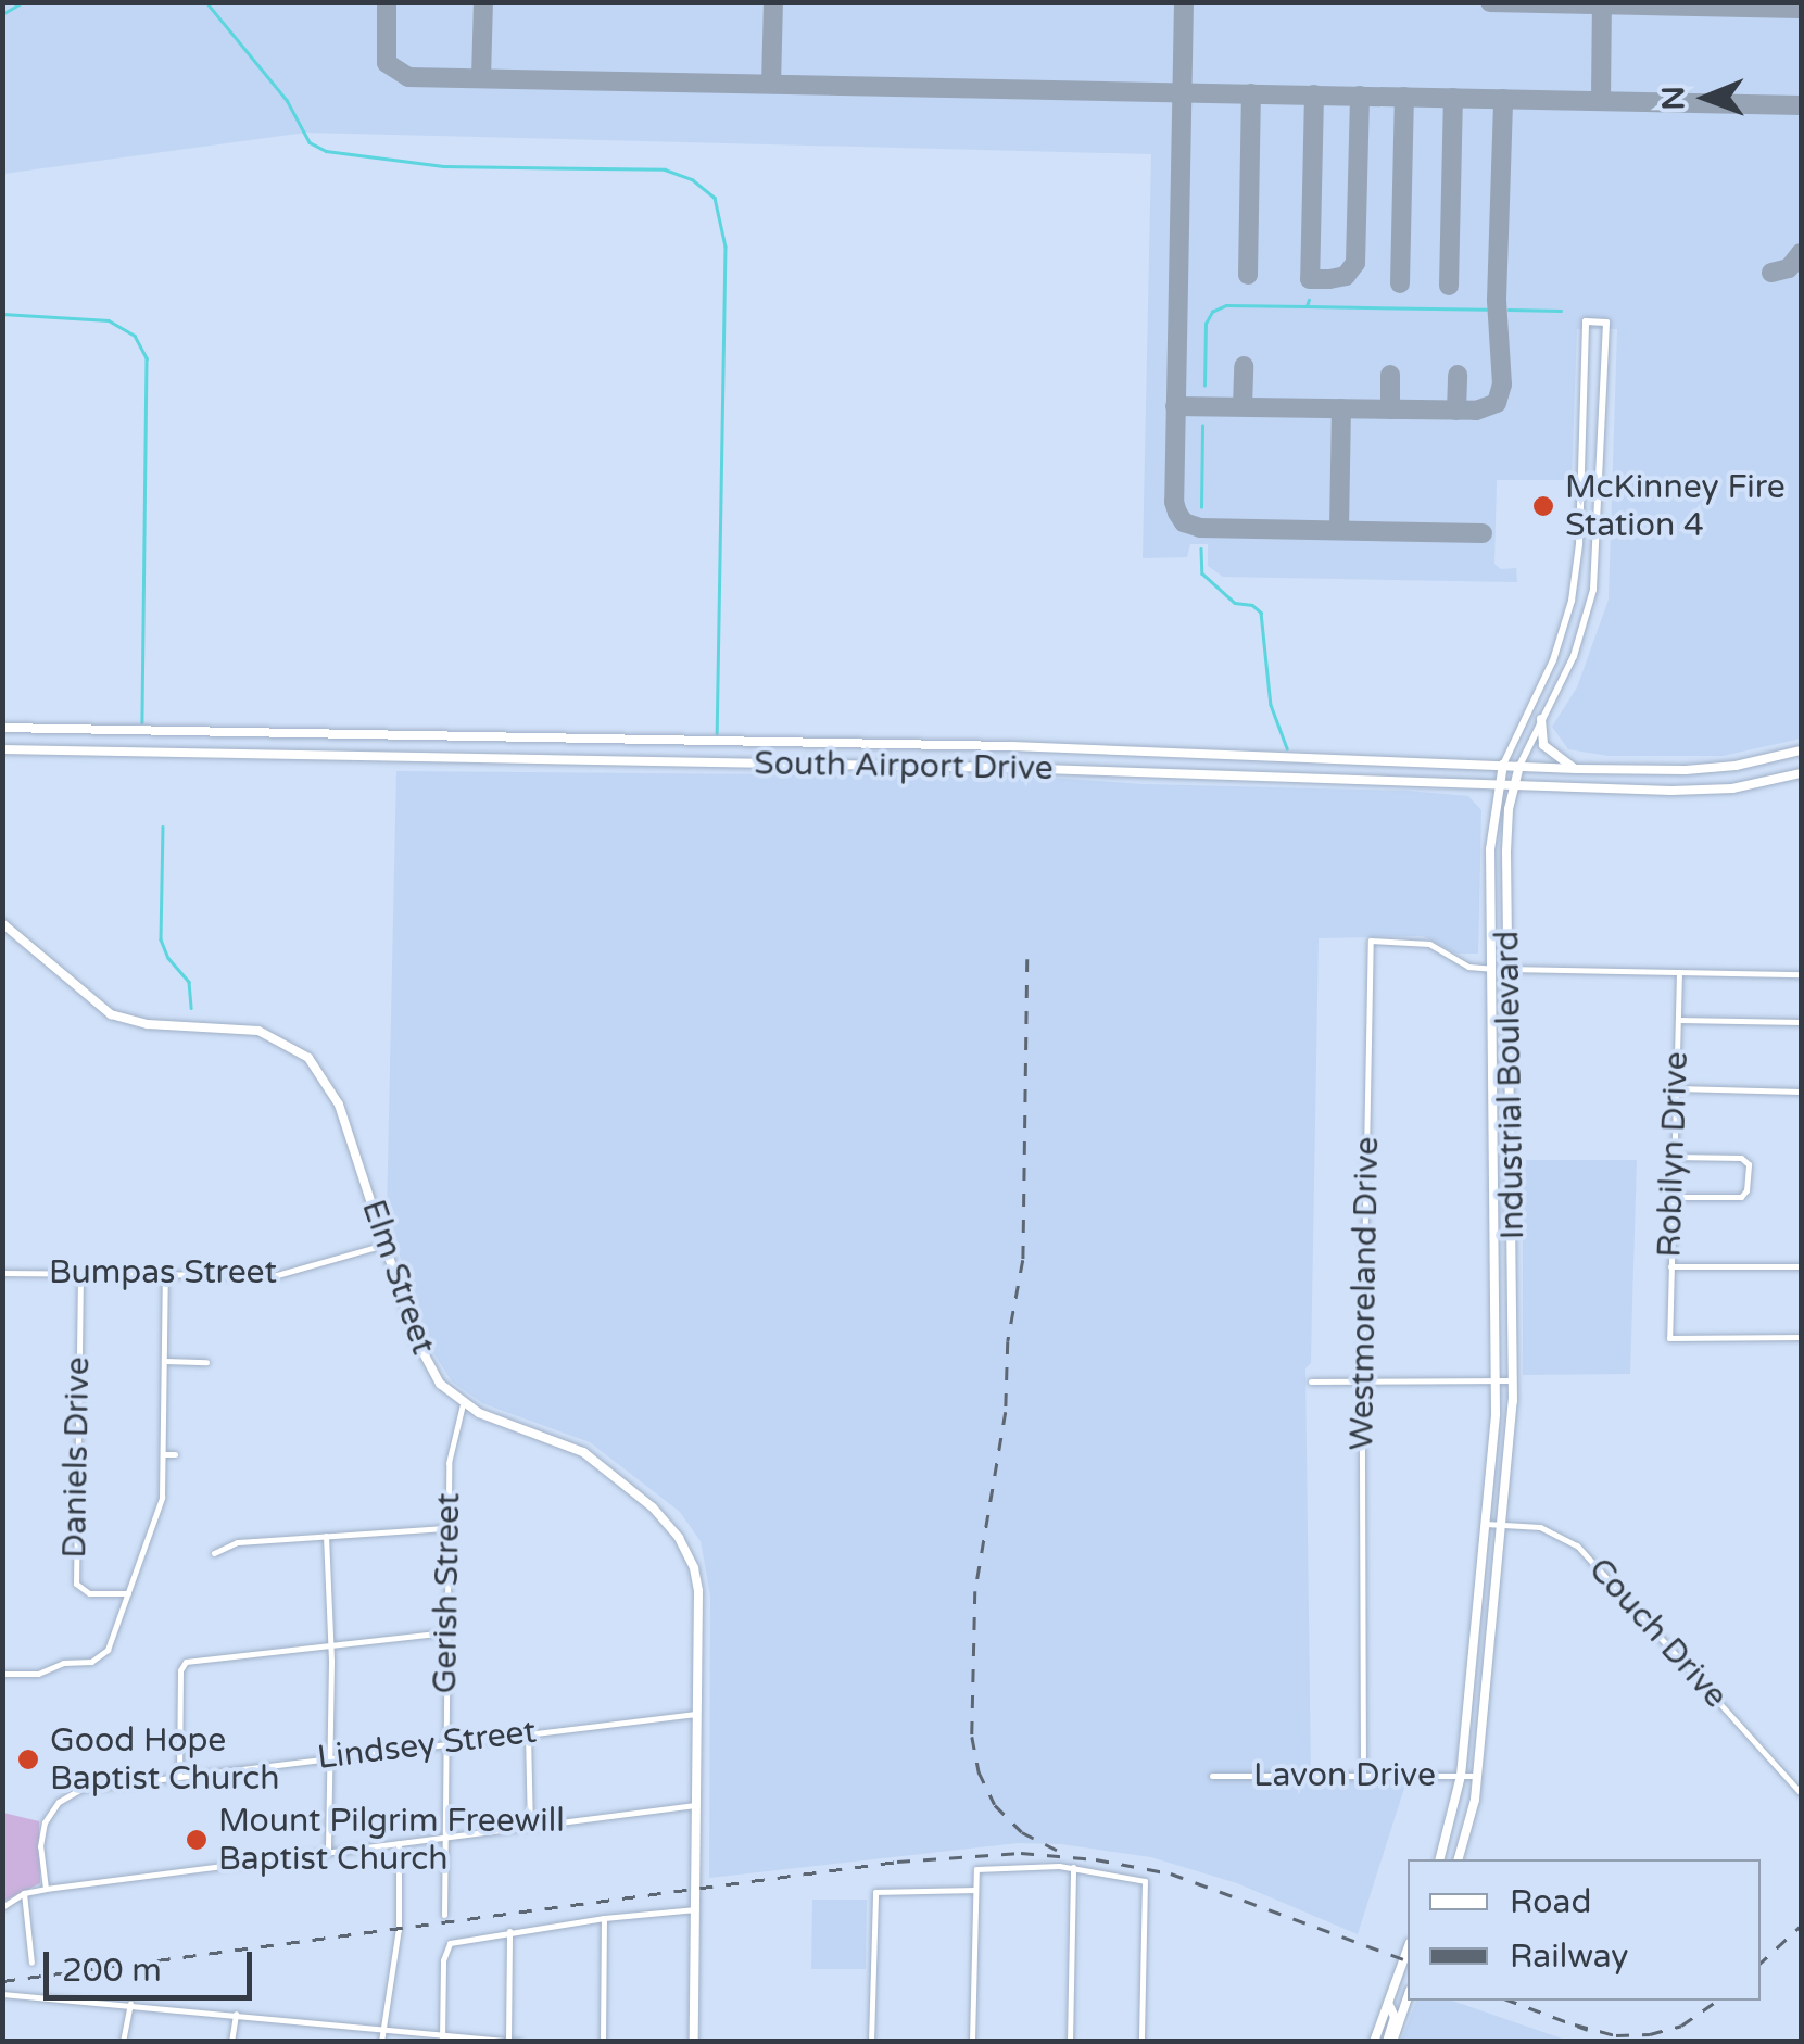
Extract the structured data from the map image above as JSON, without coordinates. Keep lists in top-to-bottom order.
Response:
{
  "streets": {
    "main road": ["South Airport Drive", "Industrial Boulevard", "Elm Street"],
    "street": [
      "Robilyn Drive",
      "Bumpas Street",
      "Westmoreland Drive",
      "Daniels Drive",
      "Gerish Street",
      "Couch Drive",
      "Lindsey Street",
      "Lavon Drive"
    ]
  },
  "crossings": [
    ["South Airport Drive", "Industrial Boulevard"],
    ["Industrial Boulevard", "Westmoreland Drive"],
    ["Industrial Boulevard", "Couch Drive"],
    ["Industrial Boulevard", "Lavon Drive"],
    ["Bumpas Street", "Elm Street"],
    ["Bumpas Street", "Daniels Drive"],
    ["Elm Street", "Gerish Street"],
    ["Elm Street", "Lindsey Street"],
    ["Westmoreland Drive", "Lavon Drive"],
    ["Gerish Street", "Lindsey Street"]
  ],
  "places": ["McKinney Fire Station 4", "Good Hope Baptist Church", "Mount Pilgrim Freewill Baptist Church"],
  "legend": ["Road", "Railway"],
  "scale_bar": "200 m",
  "north": "left"
}
